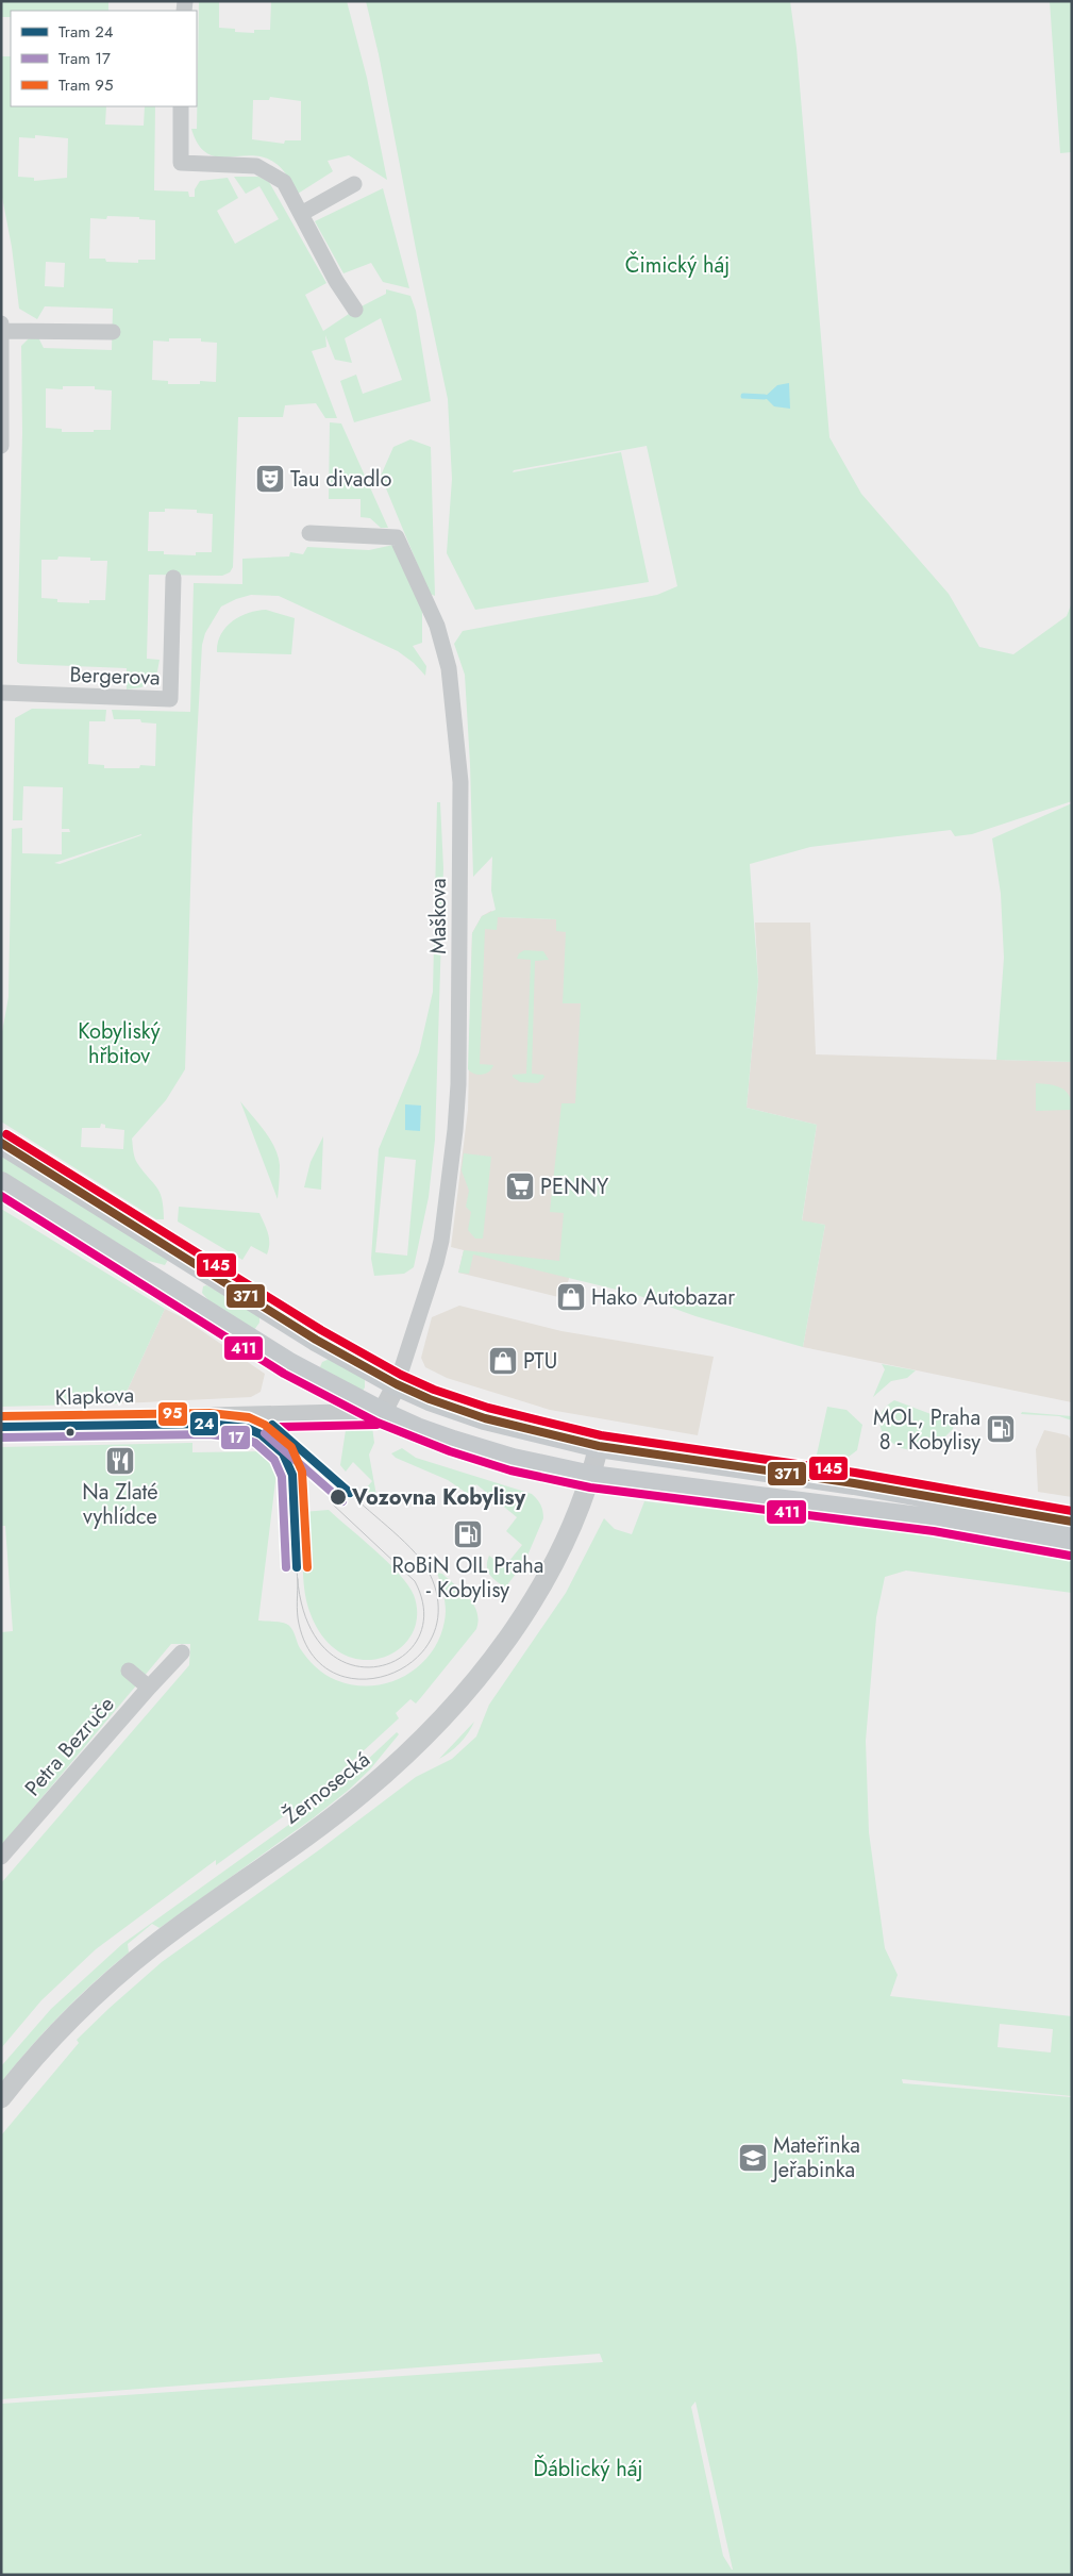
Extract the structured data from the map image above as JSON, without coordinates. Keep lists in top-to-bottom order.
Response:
{
  "streets": {
    "street": [
      "Bergerova",
      "Maškova",
      "Klapkova",
      "Petra Bezruče",
      "Žernosecká"
    ]
  },
  "parks": ["Čimický háj", "Kobyliský hřbitov", "Ďáblický háj"],
  "places": {
    "theatre": ["Tau divadlo"],
    "supermarket": ["PENNY"],
    "shop": ["Hako Autobazar", "PTU"],
    "fuel station": ["MOL, Praha 8 - Kobylisy", "RoBiN OIL Praha - Kobylisy"],
    "restaurant": ["Na Zlaté vyhlídce"],
    "other": ["Vozovna Kobylisy"],
    "school or university": ["Mateřinka Jeřabinka"]
  },
  "lines": [
    "transit line 145",
    "transit line 371",
    "transit line 411",
    "tram line 95",
    "tram line 24",
    "tram line 17"
  ],
  "legend": ["Tram 24", "Tram 17", "Tram 95"]
}
